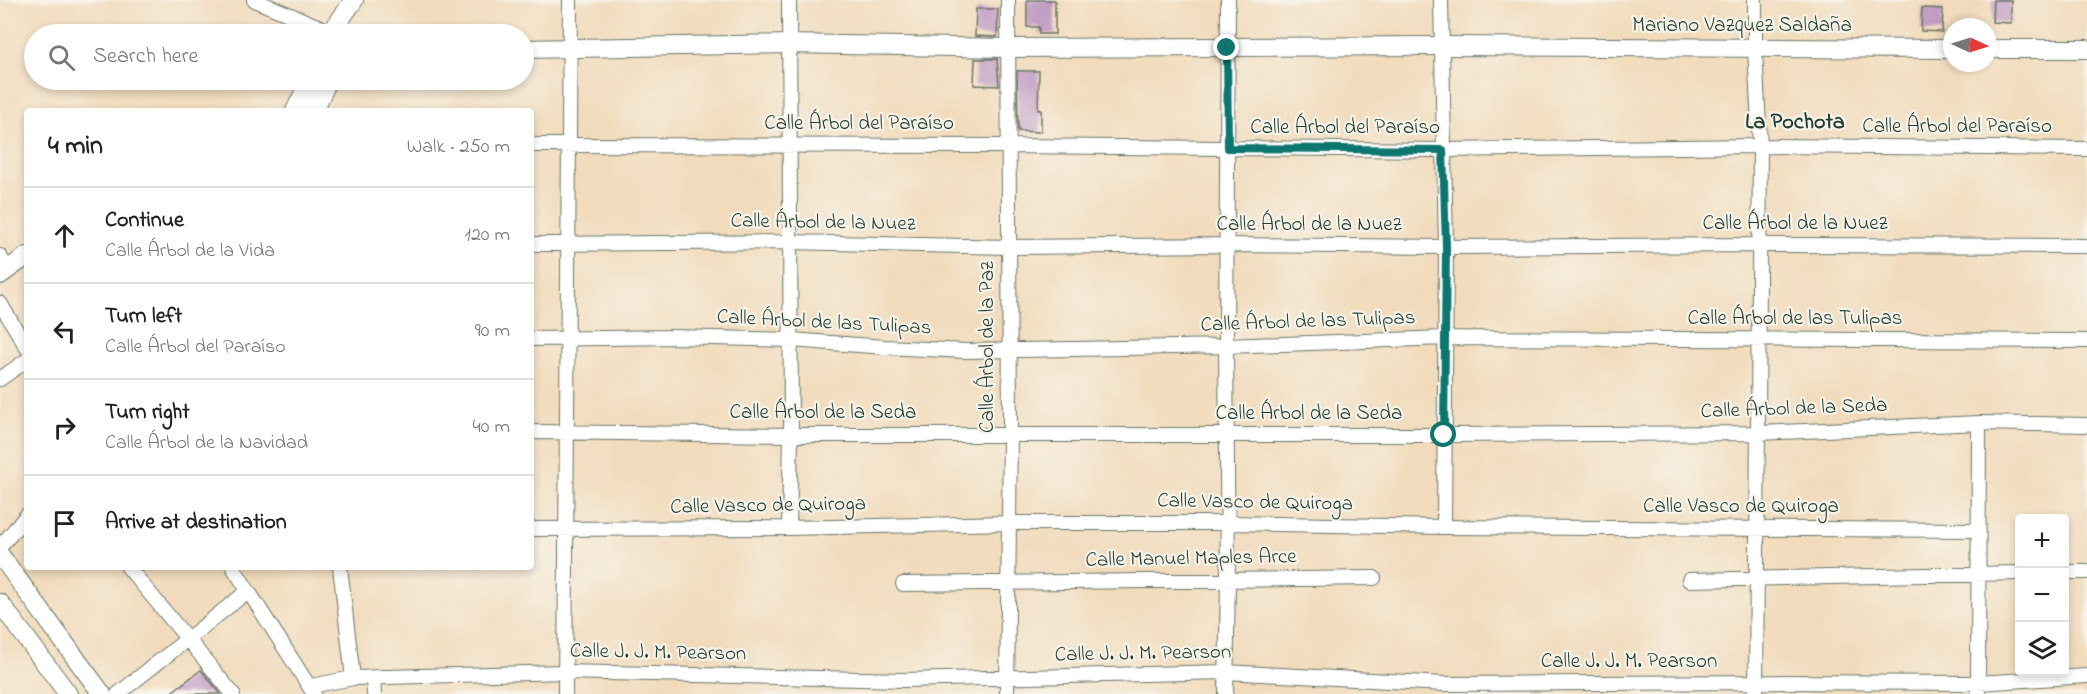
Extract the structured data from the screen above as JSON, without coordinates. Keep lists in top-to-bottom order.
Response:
{
  "streets": {
    "street": [
      "Mariano Vazquez Saldaña",
      "Calle Árbol del Paraíso",
      "Calle Árbol de la Nuez",
      "Calle Árbol de las Tulipas",
      "Calle Árbol de la Paz",
      "Calle Árbol de la Seda",
      "Calle Vasco de Quiroga",
      "Calle Manuel Maples Arce",
      "Calle J. J. M. Pearson"
    ]
  },
  "crossings": [
    ["Mariano Vazquez Saldaña", "Calle Árbol de la Paz"],
    ["Calle Árbol del Paraíso", "Calle Árbol de la Paz"],
    ["Calle Árbol de la Nuez", "Calle Árbol de la Paz"],
    ["Calle Árbol de las Tulipas", "Calle Árbol de la Paz"],
    ["Calle Árbol de la Paz", "Calle Árbol de la Seda"],
    ["Calle Árbol de la Paz", "Calle Vasco de Quiroga"],
    ["Calle Árbol de la Paz", "Calle Manuel Maples Arce"],
    ["Calle Árbol de la Paz", "Calle J. J. M. Pearson"]
  ],
  "districts": ["La Pochota"],
  "north": "right",
  "page": {
    "search": "Search here",
    "heading": ["4 min", "Walk · 250 m"],
    "list": [
      ["Continue", "Calle Árbol de la Vida", "120 m"],
      ["Turn left", "Calle Árbol del Paraíso", "90 m"],
      ["Turn right", "Calle Árbol de la Navidad", "40 m"],
      "Arrive at destination"
    ],
    "map_buttons": ["+", "−"]
  }
}
